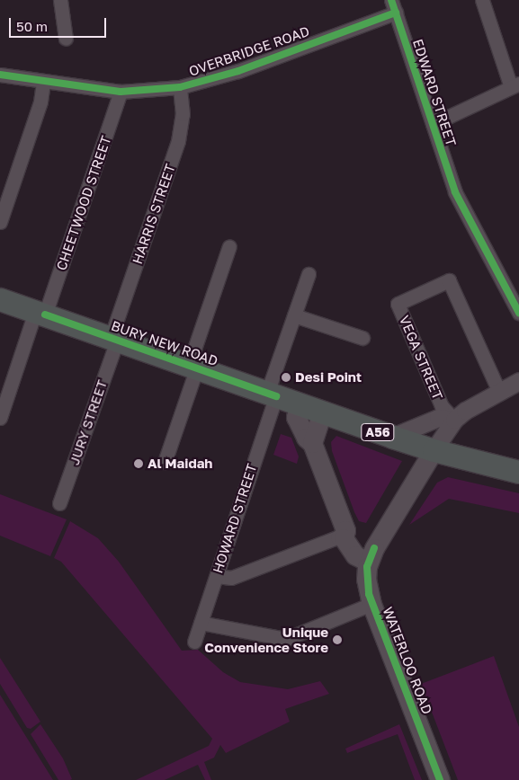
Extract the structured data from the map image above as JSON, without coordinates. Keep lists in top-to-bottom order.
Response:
{
  "streets": {
    "highway": ["BURY NEW ROAD", "A56"],
    "main road": ["WATERLOO ROAD"],
    "street": [
      "OVERBRIDGE ROAD",
      "EDWARD STREET",
      "CHEETWOOD STREET",
      "HARRIS STREET",
      "VEGA STREET",
      "JURY STREET",
      "HOWARD STREET"
    ]
  },
  "crossings": [
    ["OVERBRIDGE ROAD", "EDWARD STREET"],
    ["OVERBRIDGE ROAD", "CHEETWOOD STREET"],
    ["OVERBRIDGE ROAD", "HARRIS STREET"],
    ["CHEETWOOD STREET", "BURY NEW ROAD"],
    ["HARRIS STREET", "BURY NEW ROAD"],
    ["HARRIS STREET", "JURY STREET"],
    ["BURY NEW ROAD", "JURY STREET"],
    ["BURY NEW ROAD", "HOWARD STREET"],
    ["BURY NEW ROAD", "WATERLOO ROAD"]
  ],
  "places": ["Desi Point", "Al Maidah", "Unique Convenience Store"],
  "scale_bar": "50 m"
}
